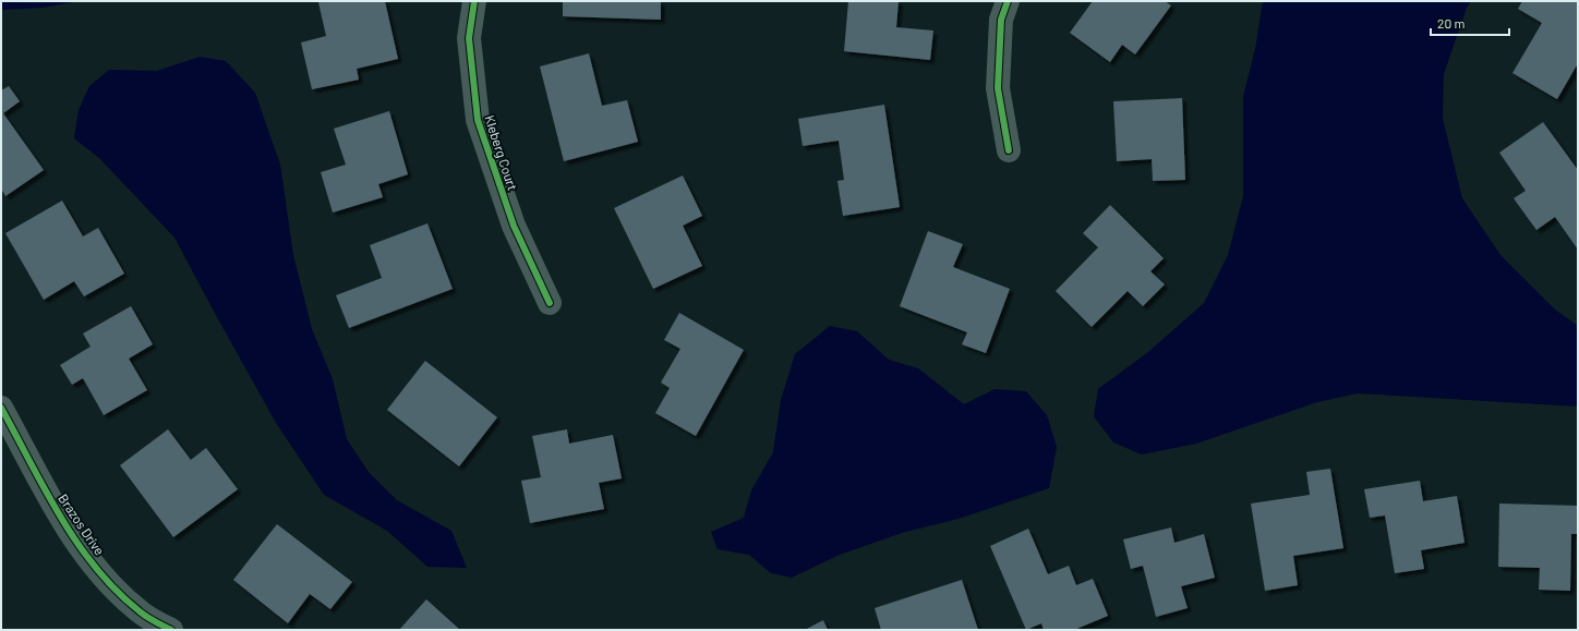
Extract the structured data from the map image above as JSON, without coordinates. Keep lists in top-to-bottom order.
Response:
{
  "streets": {
    "street": ["Kleberg Court", "Brazos Drive"]
  },
  "scale_bar": "20 m"
}
